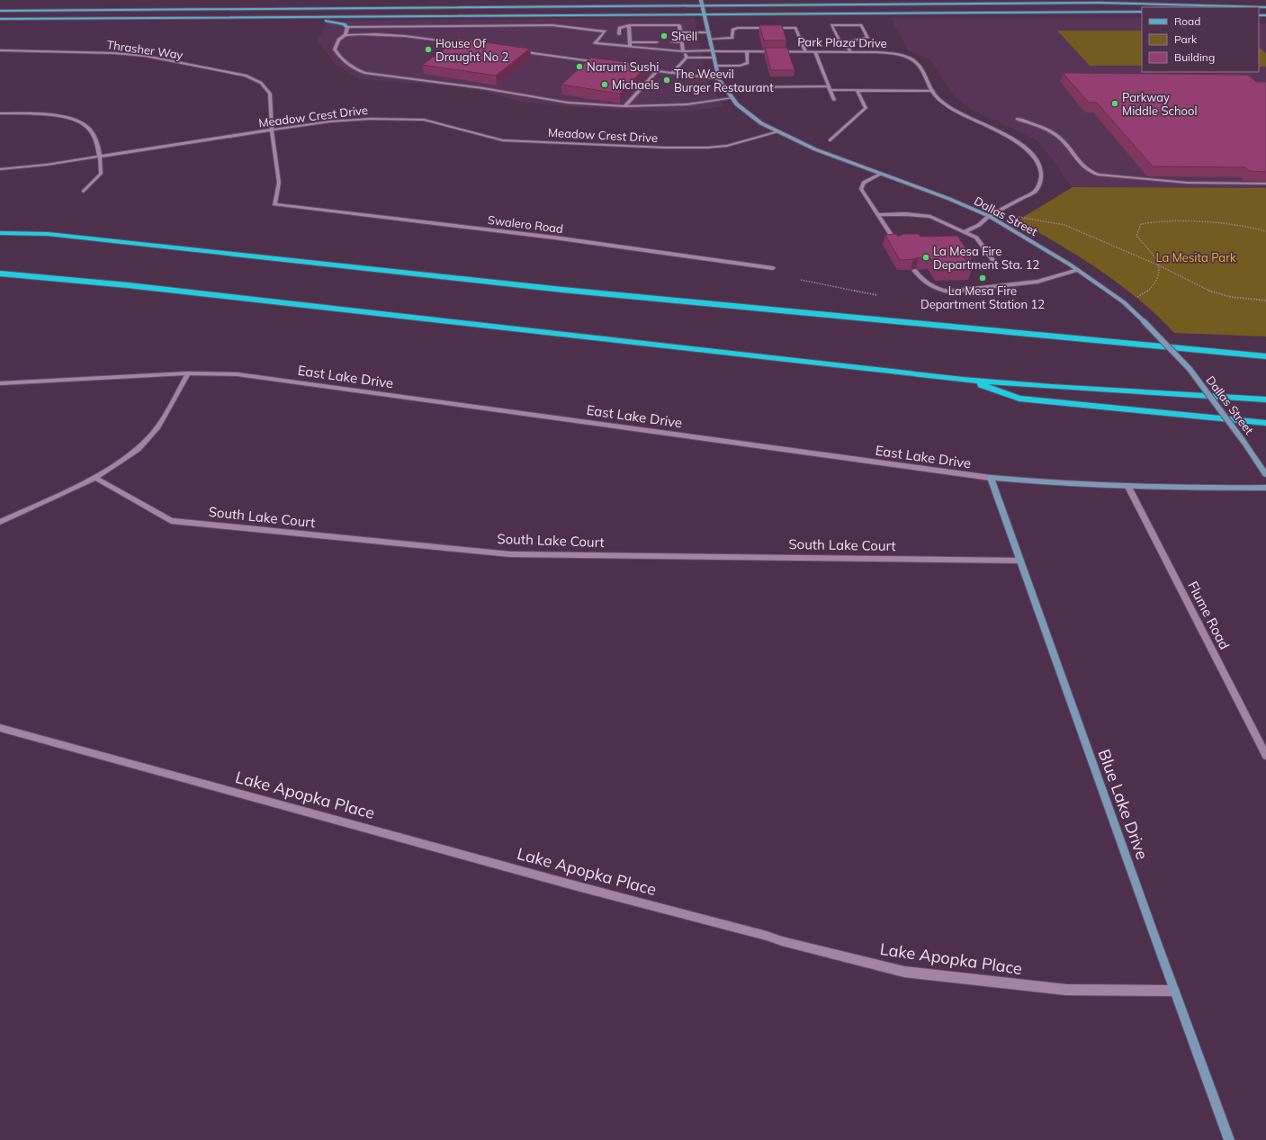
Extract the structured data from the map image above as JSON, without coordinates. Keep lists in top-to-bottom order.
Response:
{
  "streets": {
    "street": [
      "Park Plaza Drive",
      "Thrasher Way",
      "Meadow Crest Drive",
      "Dallas Street",
      "Swalero Road",
      "East Lake Drive",
      "South Lake Court",
      "Flume Road",
      "Lake Apopka Place",
      "Blue Lake Drive"
    ]
  },
  "crossings": [
    ["Park Plaza Drive", "Dallas Street"],
    ["Thrasher Way", "Meadow Crest Drive"],
    ["Thrasher Way", "Swalero Road"],
    ["Meadow Crest Drive", "Dallas Street"],
    ["Meadow Crest Drive", "Swalero Road"],
    ["East Lake Drive", "Flume Road"],
    ["East Lake Drive", "Blue Lake Drive"],
    ["South Lake Court", "Blue Lake Drive"],
    ["Lake Apopka Place", "Blue Lake Drive"]
  ],
  "parks": ["La Mesita Park"],
  "places": [
    "Shell",
    "House Of Draught No 2",
    "Narumi Sushi",
    "The Weevil Burger Restaurant",
    "Michaels",
    "Parkway Middle School",
    "La Mesa Fire Department Sta. 12",
    "La Mesa Fire Department Station 12"
  ],
  "legend": ["Road", "Park", "Building"]
}
